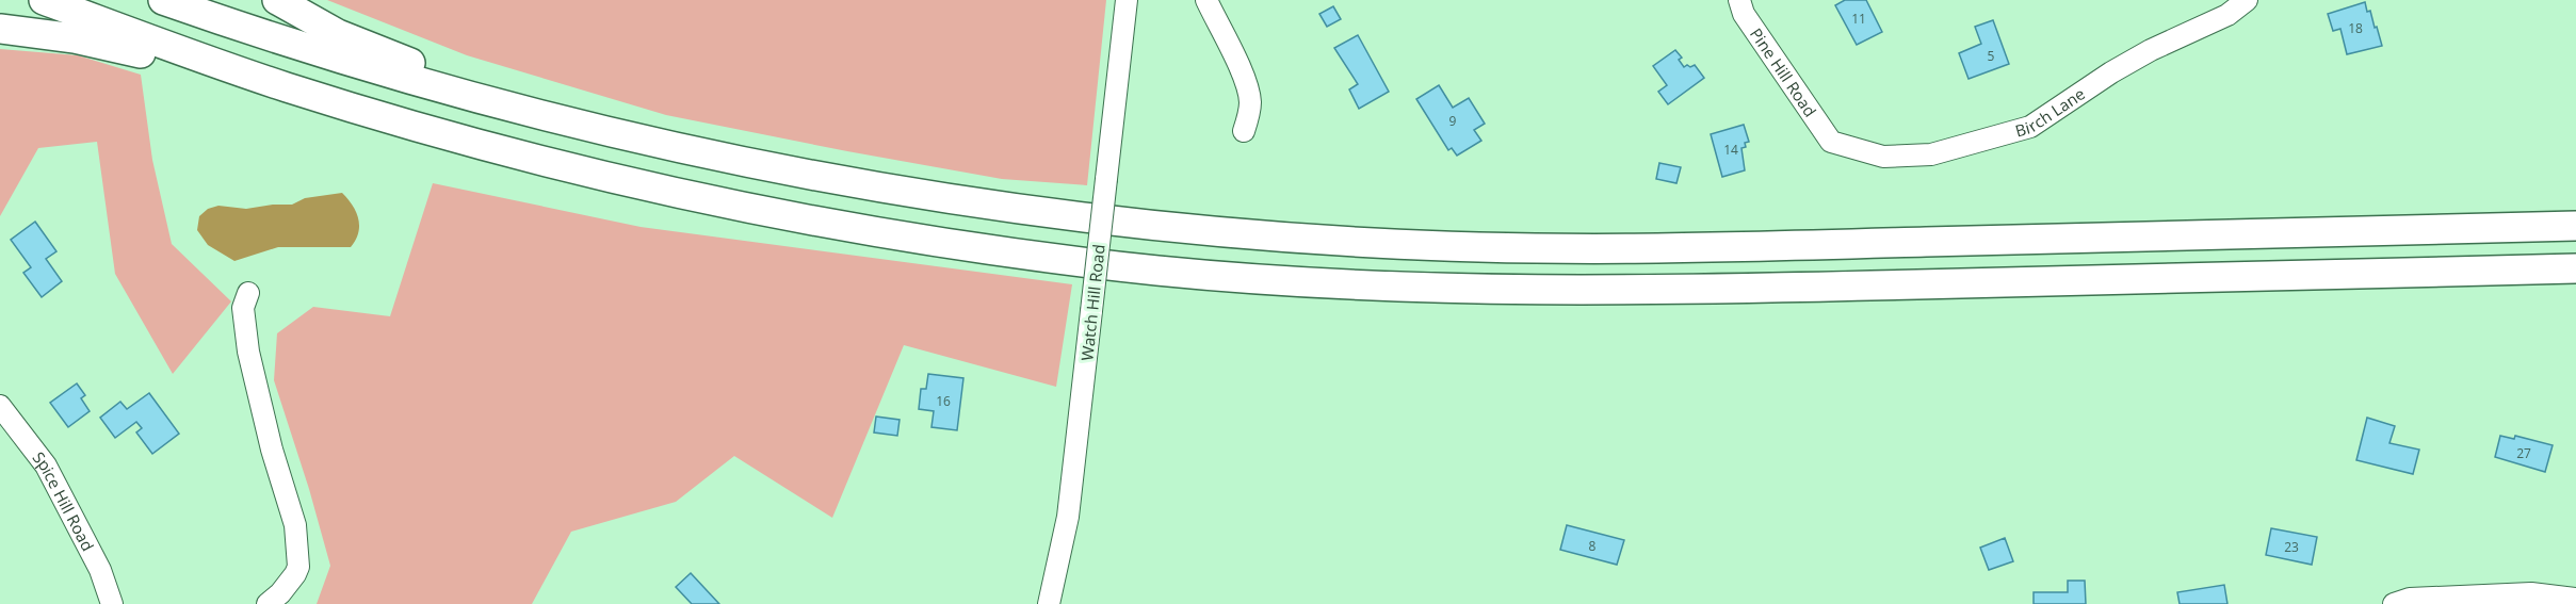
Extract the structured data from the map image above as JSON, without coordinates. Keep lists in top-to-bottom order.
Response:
{
  "streets": {
    "street": [
      "Pine Hill Road",
      "Birch Lane",
      "Watch Hill Road",
      "Spice Hill Road"
    ]
  },
  "crossings": [
    ["Pine Hill Road", "Birch Lane"]
  ],
  "house_numbers": [
    "11",
    "18",
    "5",
    "9",
    "14",
    "16",
    "27",
    "8",
    "23"
  ]
}
